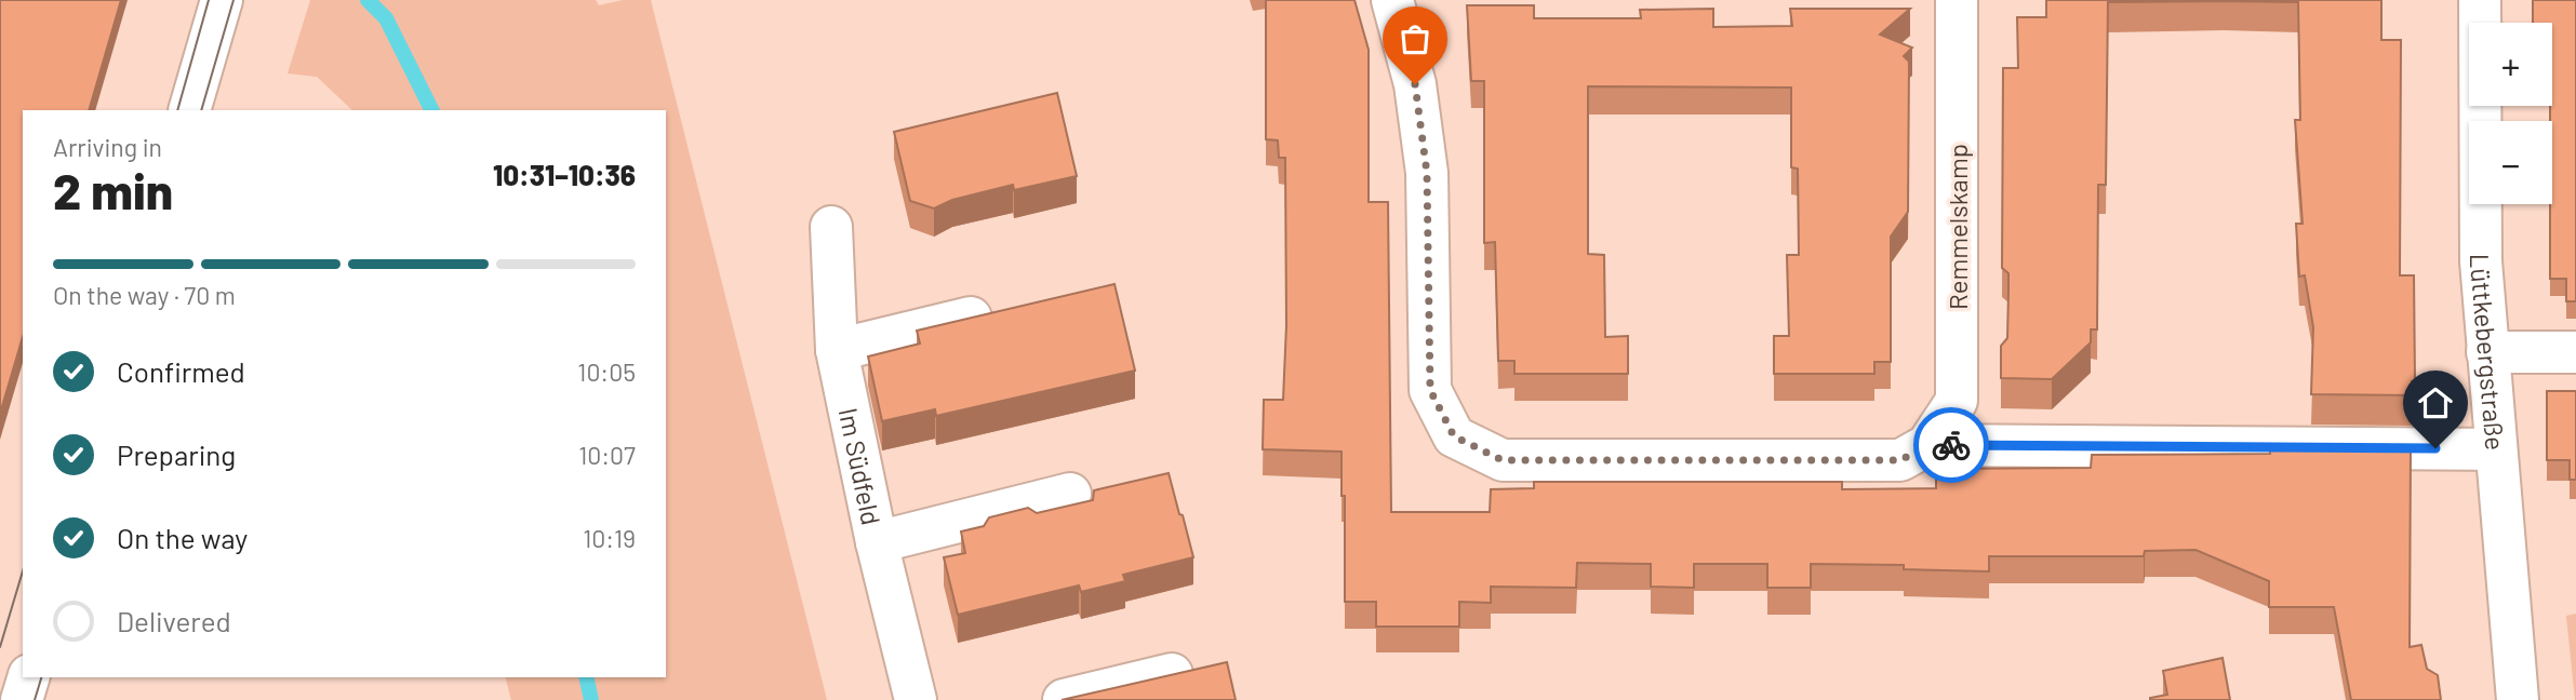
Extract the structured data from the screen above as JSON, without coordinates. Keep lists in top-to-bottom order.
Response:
{
  "streets": {
    "street": ["Remmelskamp", "Lüttkebergstraße", "Im Südfeld"]
  },
  "page": {
    "map_buttons": ["+", "−"],
    "heading": ["2 min", "Arriving in", "10:31–10:36"],
    "bar": "On the way · 70 m",
    "list": [
      ["Confirmed", "10:05"],
      ["Preparing", "10:07"],
      ["On the way", "10:19"],
      "Delivered"
    ]
  }
}
